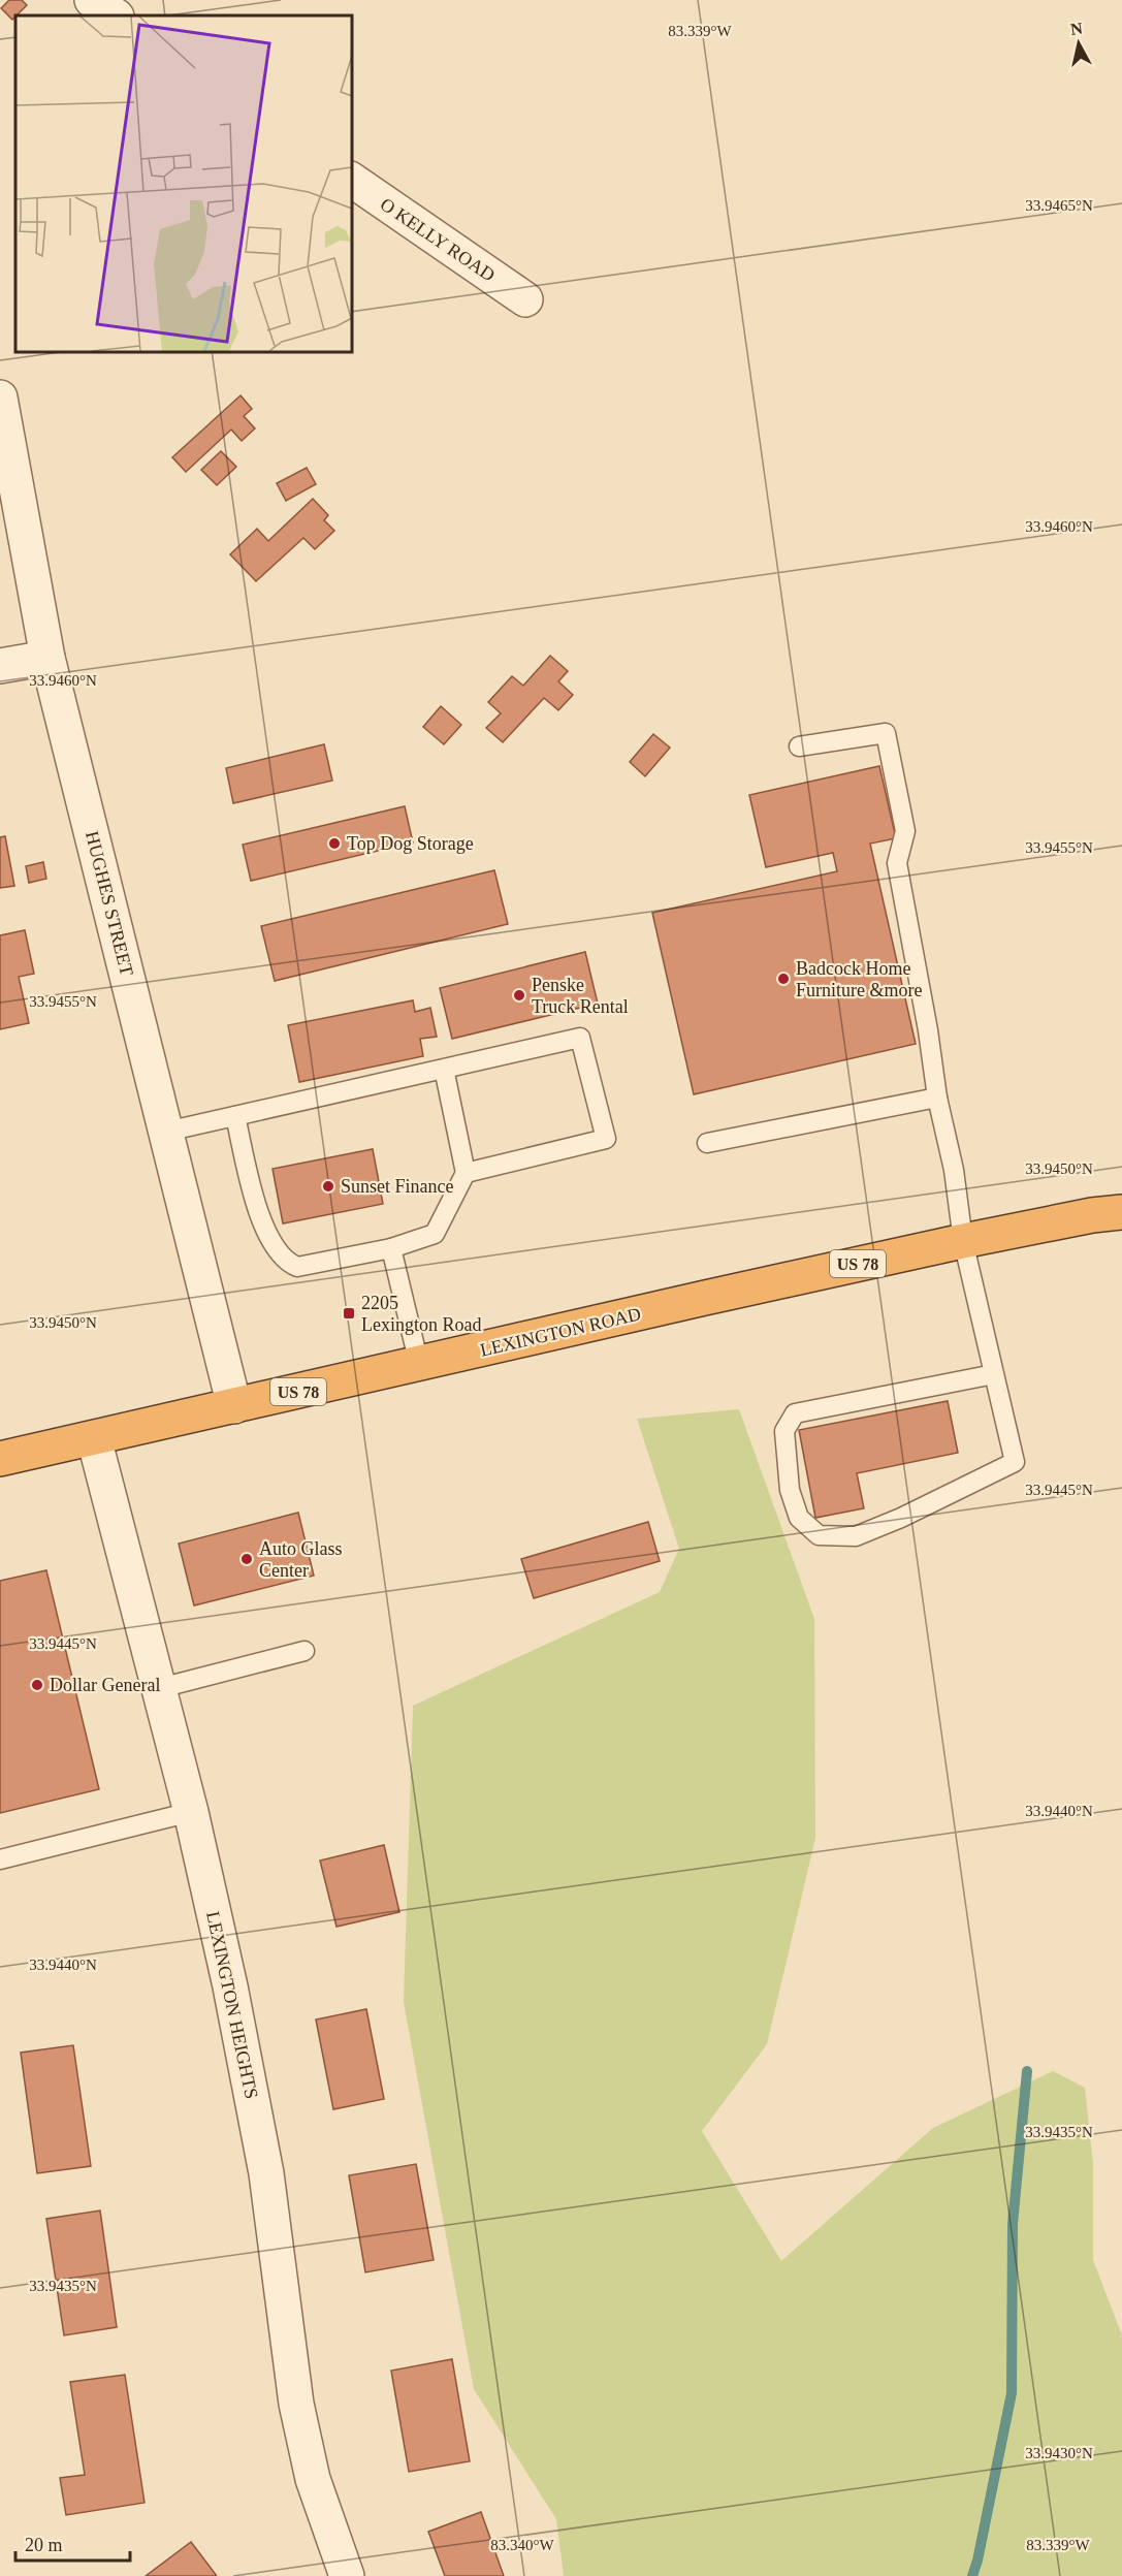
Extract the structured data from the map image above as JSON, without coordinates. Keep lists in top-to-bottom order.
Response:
{
  "streets": {
    "highway": ["US 78", "LEXINGTON ROAD"],
    "street": ["O KELLY ROAD", "HUGHES STREET", "LEXINGTON HEIGHTS"]
  },
  "crossings": [
    ["HUGHES STREET", "LEXINGTON ROAD"],
    ["LEXINGTON ROAD", "LEXINGTON HEIGHTS"]
  ],
  "places": {
    "other": [
      "Top Dog Storage",
      "Badcock Home Furniture &more",
      "Penske Truck Rental",
      "Sunset Finance",
      "Auto Glass Center",
      "Dollar General"
    ],
    "transit": ["2205 Lexington Road"]
  },
  "scale_bar": "20 m",
  "north": "top",
  "coordinates": [
    "83.339°W",
    "33.9465°N",
    "33.9460°N",
    "33.9455°N",
    "33.9450°N",
    "33.9445°N",
    "33.9440°N",
    "33.9435°N",
    "33.9430°N",
    "83.340°W"
  ]
}
